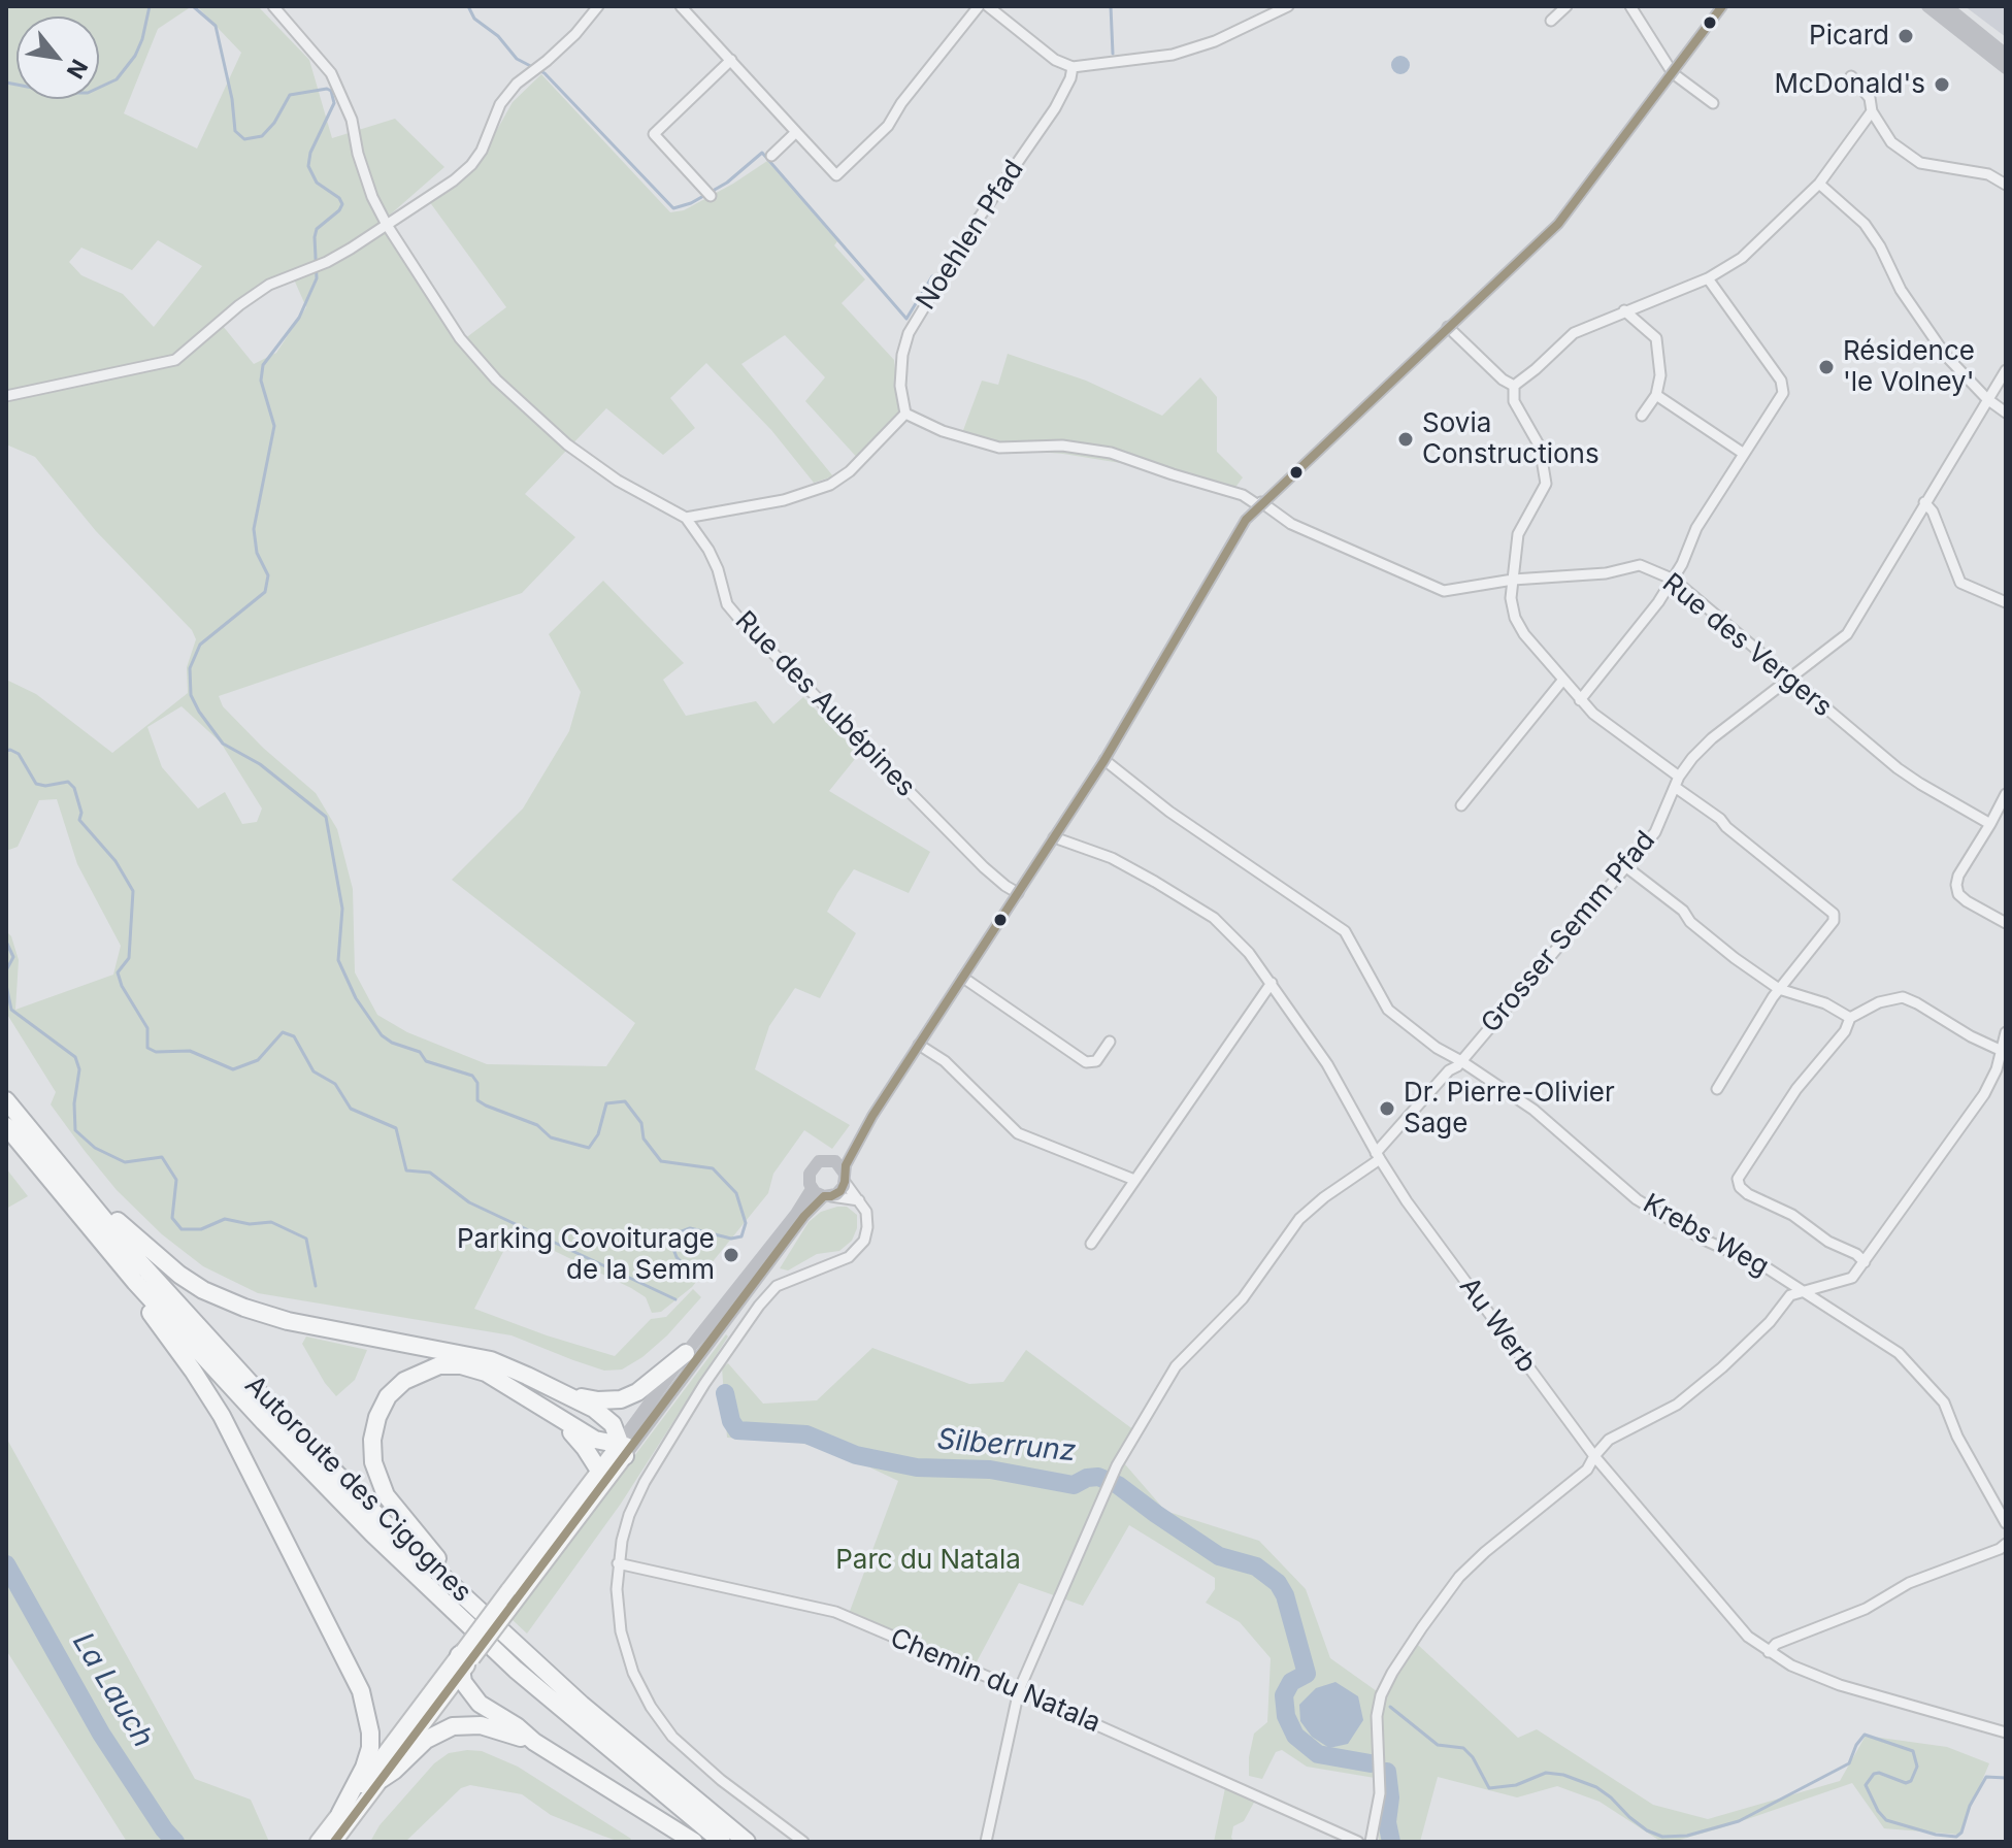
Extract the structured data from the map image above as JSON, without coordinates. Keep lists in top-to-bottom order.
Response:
{
  "streets": {
    "highway": ["Autoroute des Cigognes"],
    "street": [
      "Noehlen Pfad",
      "Rue des Vergers",
      "Rue des Aubépines",
      "Grosser Semm Pfad",
      "Krebs Weg",
      "Au Werb",
      "Chemin du Natala"
    ]
  },
  "crossings": [
    ["Noehlen Pfad", "Rue des Vergers"],
    ["Rue des Vergers", "Grosser Semm Pfad"],
    ["Grosser Semm Pfad", "Krebs Weg"],
    ["Grosser Semm Pfad", "Au Werb"],
    ["Grosser Semm Pfad", "Chemin du Natala"]
  ],
  "water": ["Silberrunz", "La Lauch"],
  "parks": ["Parc du Natala"],
  "places": [
    "Picard",
    "McDonald's",
    "Résidence 'le Volney'",
    "Sovia Constructions",
    "Dr. Pierre-Olivier Sage",
    "Parking Covoiturage de la Semm"
  ],
  "north": "bottom right"
}
